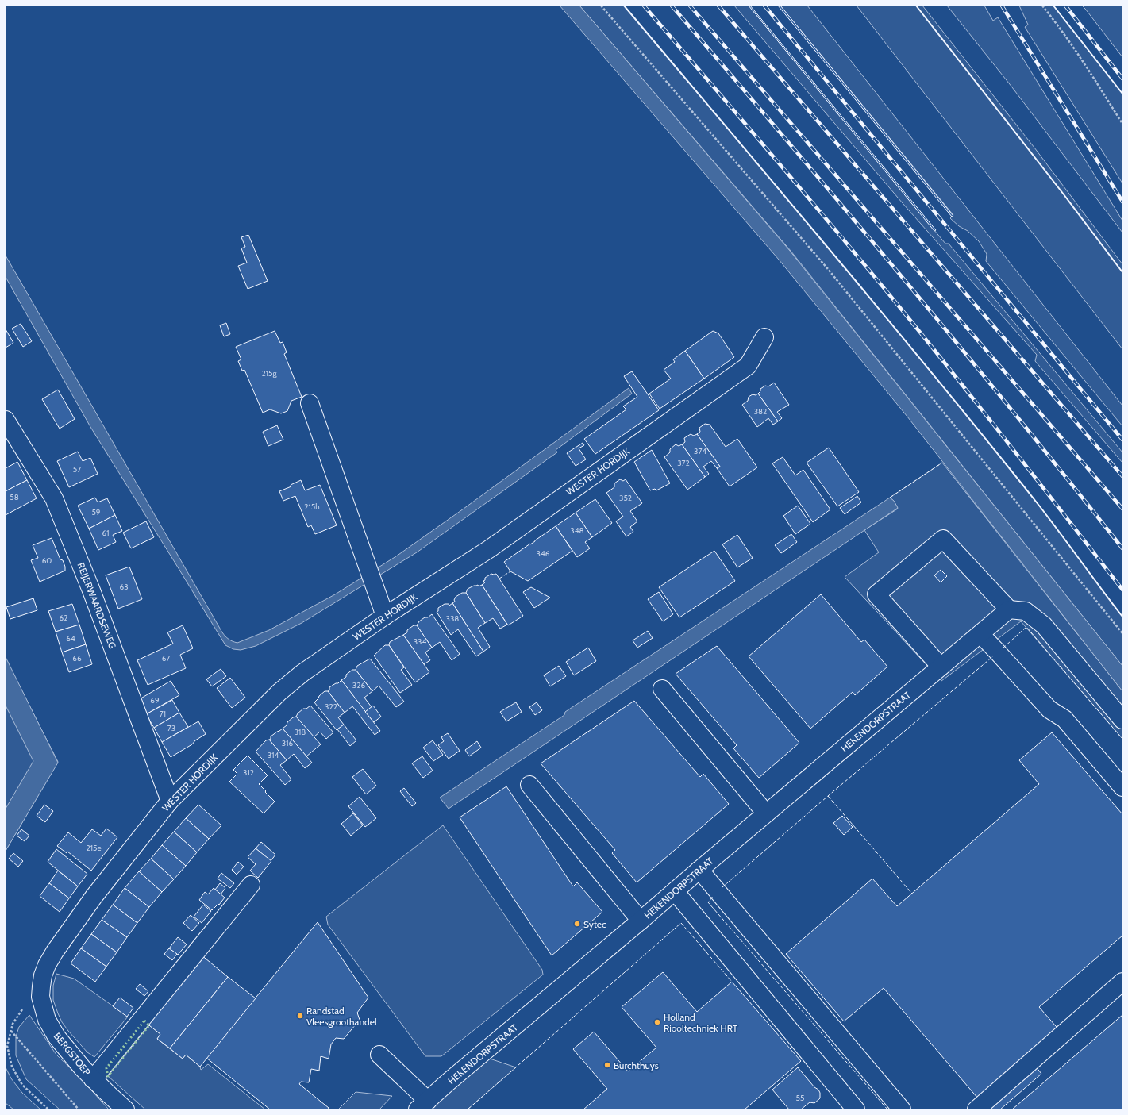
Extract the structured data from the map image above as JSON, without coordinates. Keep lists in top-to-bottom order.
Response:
{
  "streets": {
    "street": [
      "WESTER HORDIJK",
      "REIJERWAARDSEWEG",
      "HEKENDORPSTRAAT",
      "BERGSTOEP"
    ]
  },
  "crossings": [
    ["WESTER HORDIJK", "REIJERWAARDSEWEG"],
    ["WESTER HORDIJK", "BERGSTOEP"]
  ],
  "places": [
    "Sytec",
    "Randstad Vleesgroothandel",
    "Holland Riooltechniek HRT",
    "Burchthuys"
  ],
  "house_numbers": [
    "215g",
    "382",
    "374",
    "372",
    "57",
    "58",
    "352",
    "215h",
    "59",
    "348",
    "61",
    "346",
    "60",
    "63",
    "62",
    "338",
    "64",
    "334",
    "66",
    "67",
    "326",
    "69",
    "322",
    "71",
    "73",
    "318",
    "316",
    "314",
    "312",
    "215e",
    "55"
  ]
}
